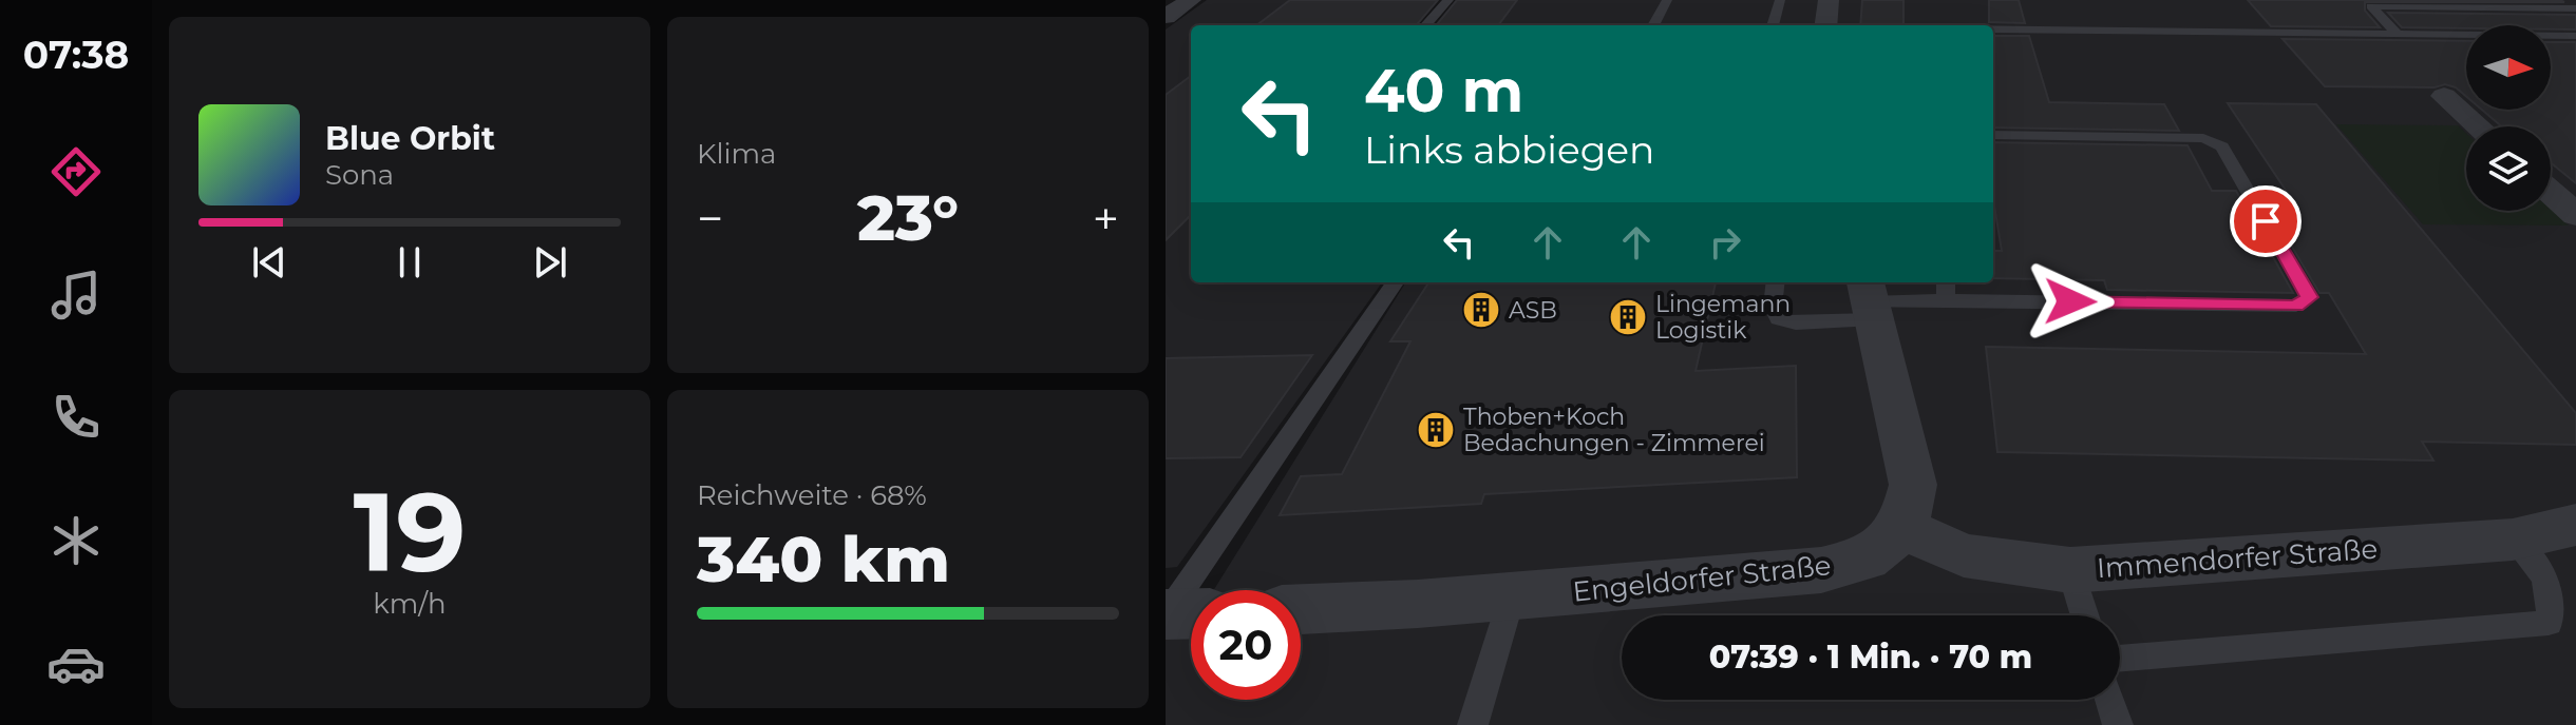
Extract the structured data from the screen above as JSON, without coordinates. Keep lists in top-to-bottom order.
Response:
{
  "streets": {
    "street": ["Immendorfer Straße", "Engeldorfer Straße"]
  },
  "crossings": [
    ["Immendorfer Straße", "Engeldorfer Straße"]
  ],
  "places": {
    "building": ["ASB", "Lingemann Logistik", "Thoben+Koch Bedachungen - Zimmerei"]
  },
  "north": "right",
  "page": {
    "tabs": "07:38",
    "tile": [
      "Klima",
      ["19", "km/h"],
      ["Reichweite · 68%", "340 km"]
    ],
    "turn": ["40 m", "Links abbiegen"],
    "song": ["Blue Orbit", "Sona"],
    "heat": ["−", "23°", "+"],
    "limit": "20",
    "trip": "07:39 · 1 Min. · 70 m"
  }
}
